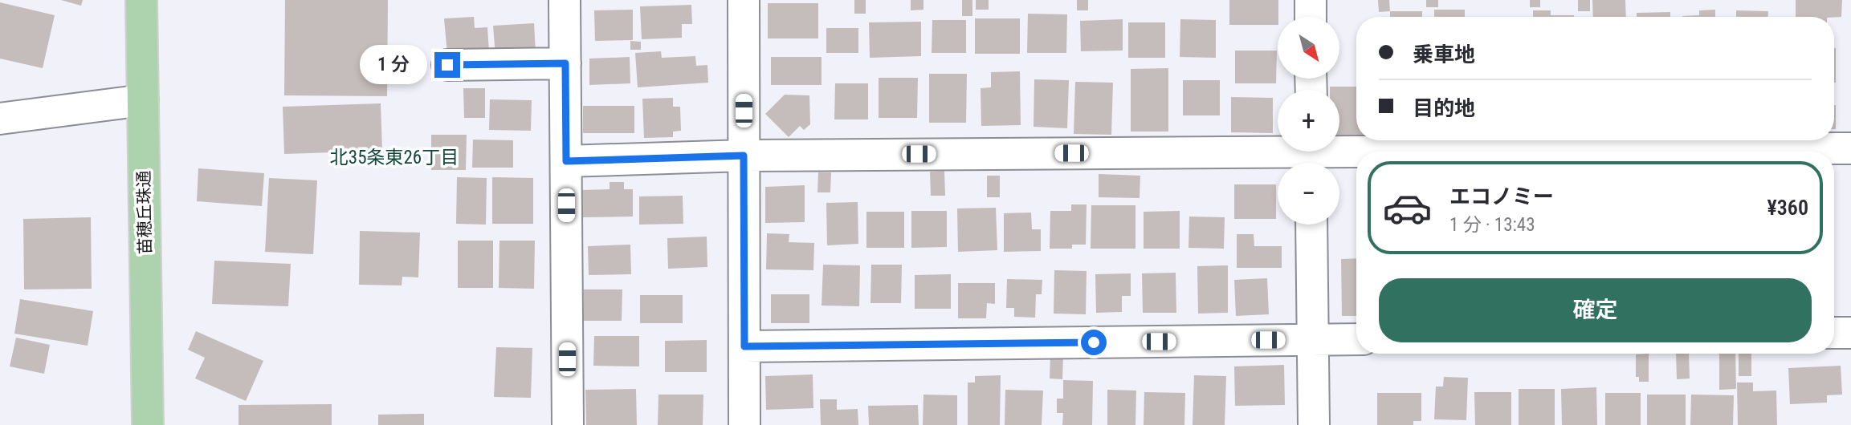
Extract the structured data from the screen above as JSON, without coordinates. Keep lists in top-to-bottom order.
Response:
{
  "streets": {
    "main road": ["苗穂丘珠通"]
  },
  "districts": ["北35条東26丁目"],
  "north": "bottom right",
  "page": {
    "map_buttons": ["+", "−"],
    "banner": ["乗車地", "目的地"],
    "bubble": "1 分",
    "list": [
      {
        "name": "エコノミー",
        "note": "1 分 · 13:43",
        "value": "¥360"
      }
    ],
    "buttons": "確定"
  }
}
